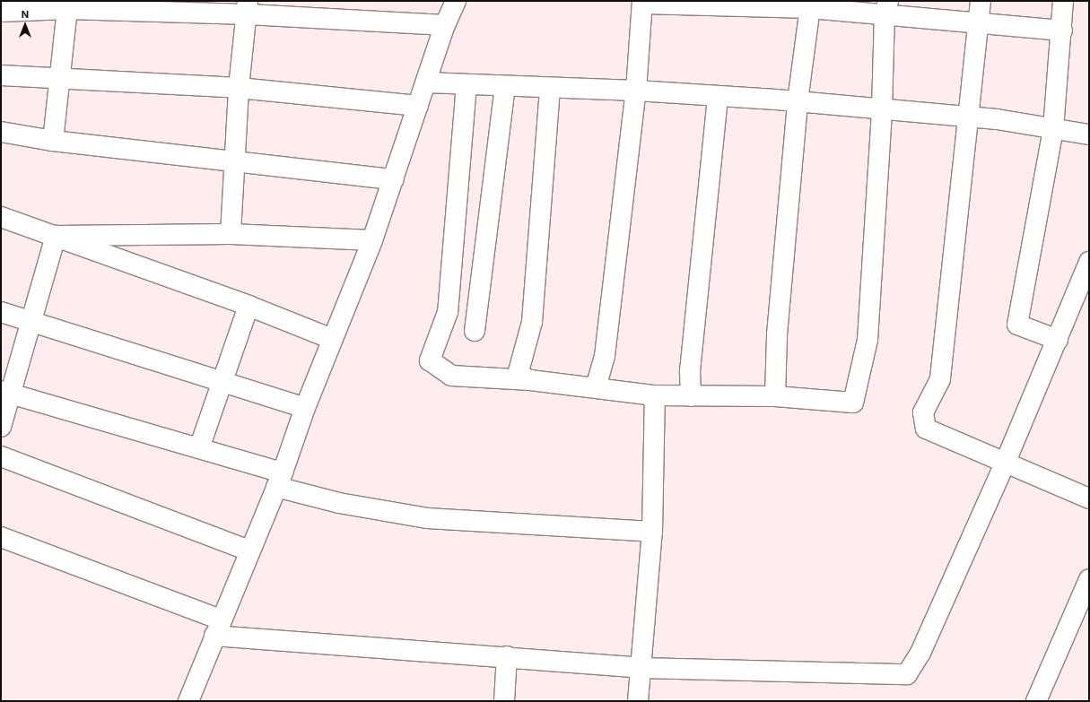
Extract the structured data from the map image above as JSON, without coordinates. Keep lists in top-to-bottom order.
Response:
{
  "north": "top"
}
